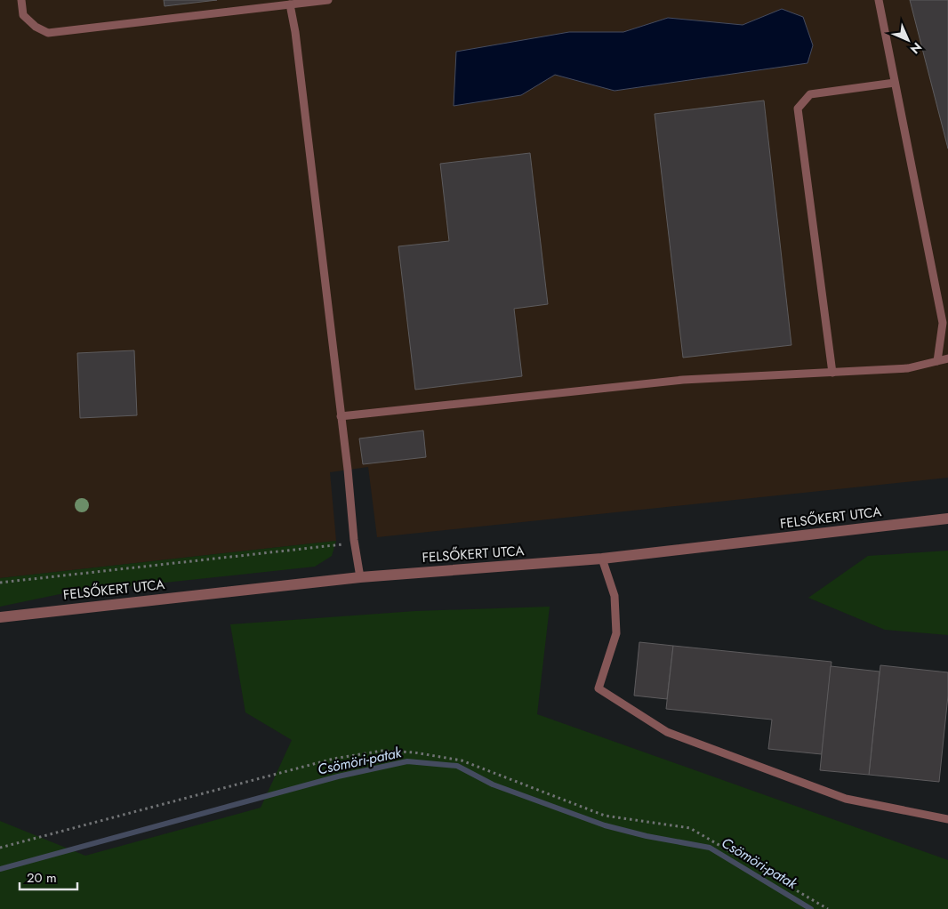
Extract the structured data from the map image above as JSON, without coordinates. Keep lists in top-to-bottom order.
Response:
{
  "streets": {
    "street": ["FELSŐKERT UTCA"]
  },
  "water": ["Csömöri-patak"],
  "scale_bar": "20 m",
  "north": "bottom right"
}
